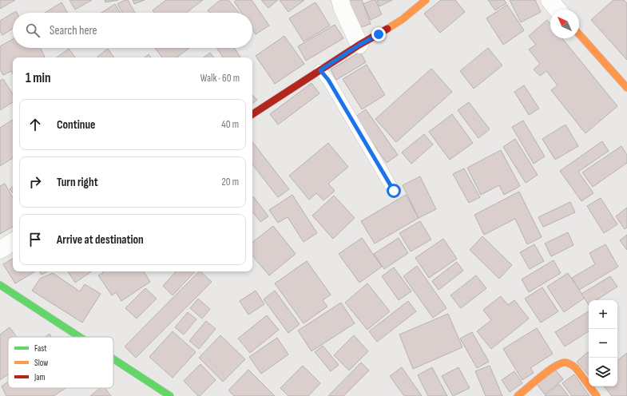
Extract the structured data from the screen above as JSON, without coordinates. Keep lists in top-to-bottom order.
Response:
{
  "legend": ["Fast", "Slow", "Jam"],
  "north": "top left",
  "page": {
    "search": "Search here",
    "heading": ["1 min", "Walk · 60 m"],
    "list": [
      ["Continue", "40 m"],
      ["Turn right", "20 m"],
      "Arrive at destination"
    ],
    "map_buttons": ["+", "−"]
  }
}
